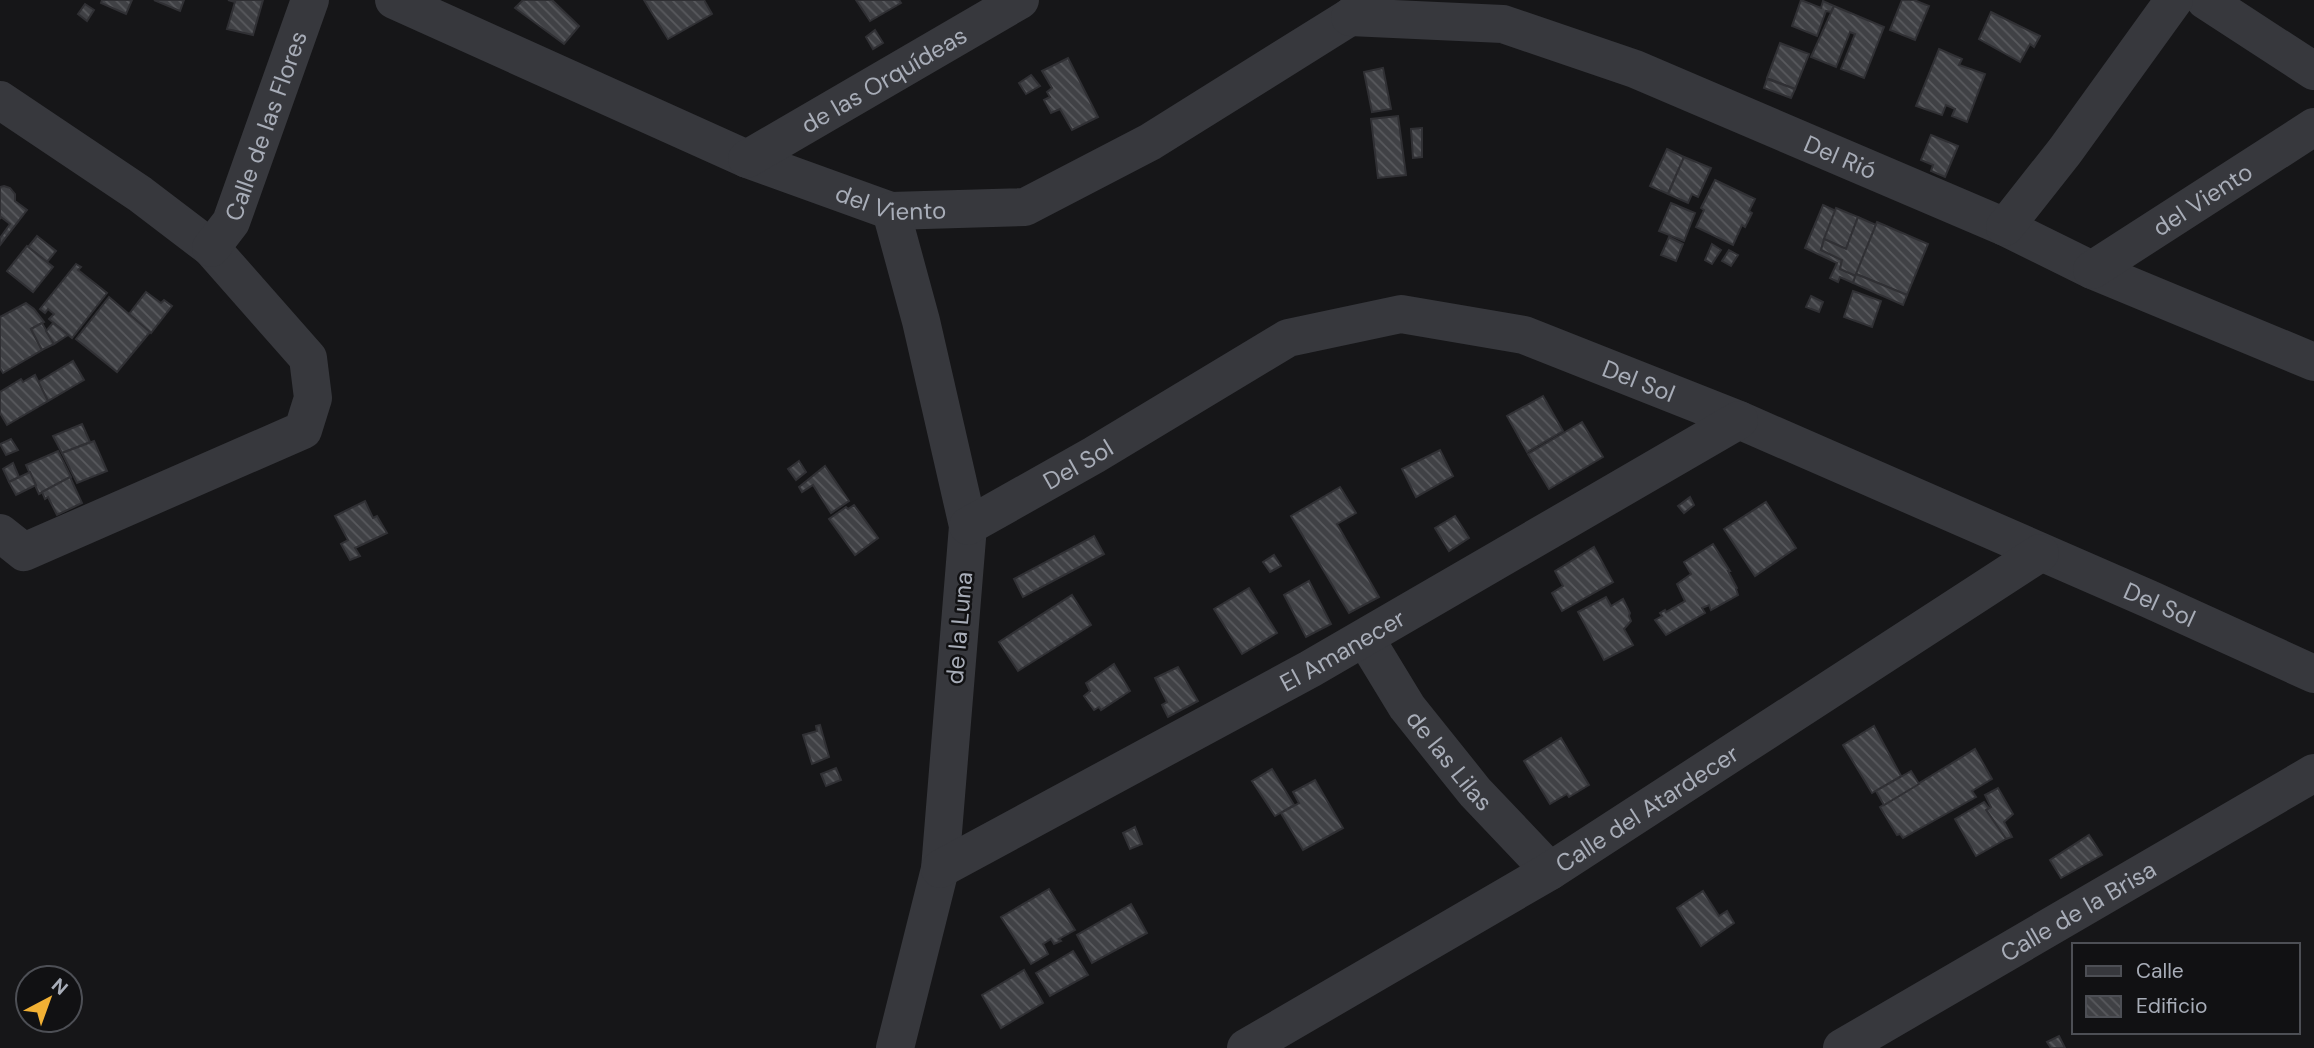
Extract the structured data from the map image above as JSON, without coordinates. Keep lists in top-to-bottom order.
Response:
{
  "streets": {
    "street": [
      "de las Orquídeas",
      "Calle de las Flores",
      "Del Rió",
      "del Viento",
      "Del Sol",
      "de la Luna",
      "El Amanecer",
      "de las Lilas",
      "Calle del Atardecer",
      "Calle de la Brisa"
    ]
  },
  "crossings": [
    ["de las Orquídeas", "del Viento"],
    ["Del Rió", "del Viento"],
    ["del Viento", "de la Luna"],
    ["Del Sol", "de la Luna"],
    ["Del Sol", "El Amanecer"],
    ["Del Sol", "Calle del Atardecer"],
    ["de la Luna", "El Amanecer"],
    ["El Amanecer", "de las Lilas"],
    ["de las Lilas", "Calle del Atardecer"]
  ],
  "legend": ["Calle", "Edificio"],
  "north": "top right"
}
